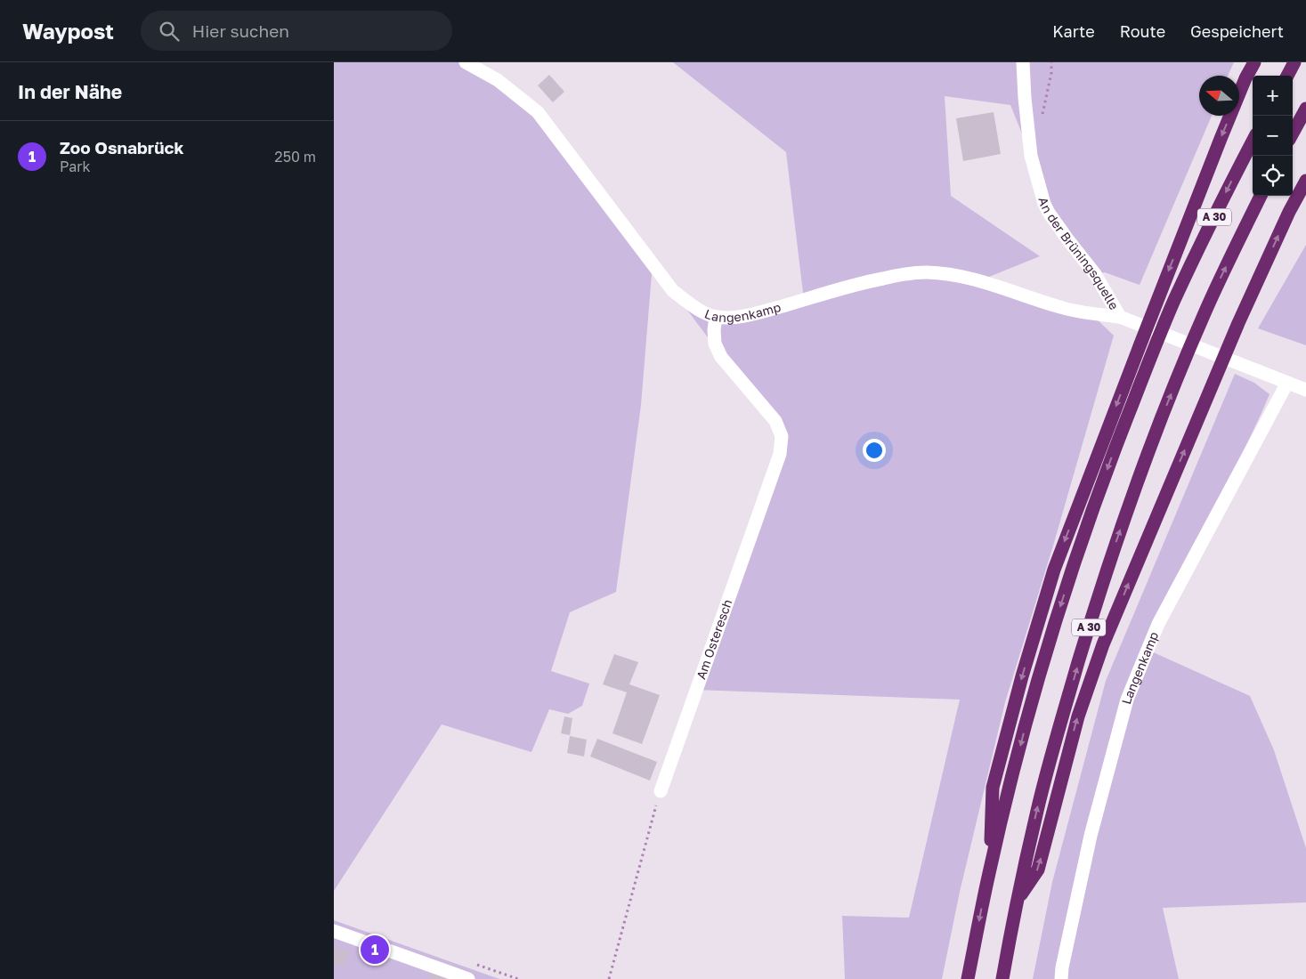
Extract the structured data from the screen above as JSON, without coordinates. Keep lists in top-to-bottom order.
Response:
{
  "streets": {
    "highway": ["A 30"],
    "street": ["An der Brüningsquelle", "Langenkamp", "Am Osteresch"]
  },
  "crossings": [
    ["An der Brüningsquelle", "Langenkamp"],
    ["Langenkamp", "Am Osteresch"]
  ],
  "north": "left",
  "page": {
    "header": "Waypost",
    "search": "Hier suchen",
    "nav": ["Karte", "Route", "Gespeichert"],
    "heading": "In der Nähe",
    "map_buttons": ["+", "−"],
    "list": [
      {
        "mark": "1",
        "name": "Zoo Osnabrück",
        "note": "Park",
        "value": "250 m"
      }
    ],
    "pins": "1"
  }
}
